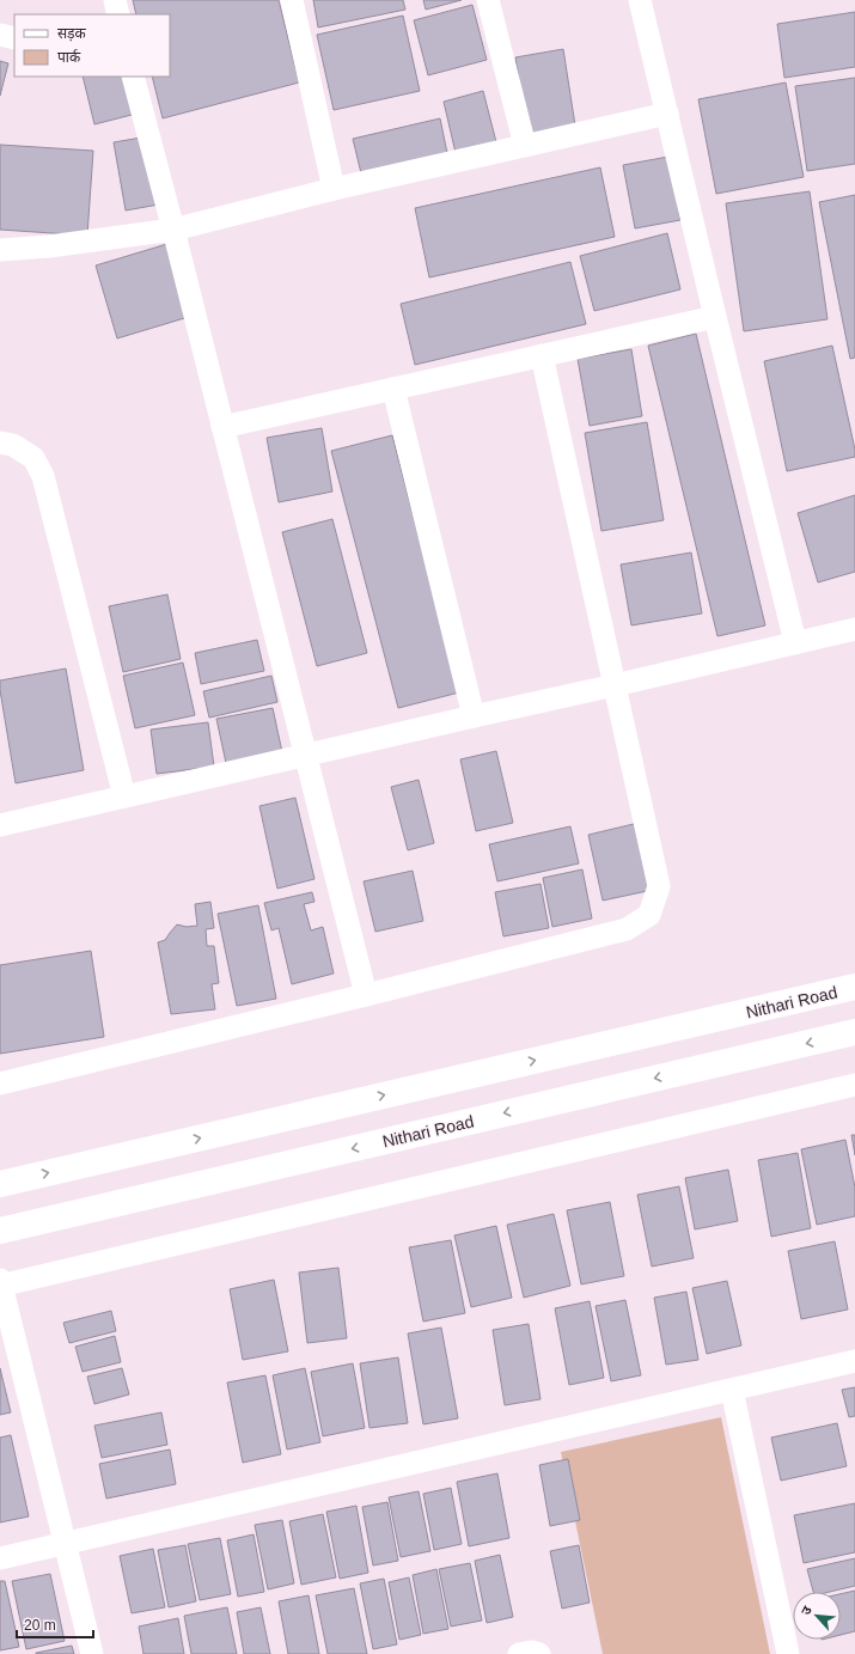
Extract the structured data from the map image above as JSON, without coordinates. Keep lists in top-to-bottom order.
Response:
{
  "streets": {
    "street": ["Nithari Road"]
  },
  "legend": ["सड़क", "पार्क"],
  "scale_bar": "20 m",
  "north": "top left"
}
